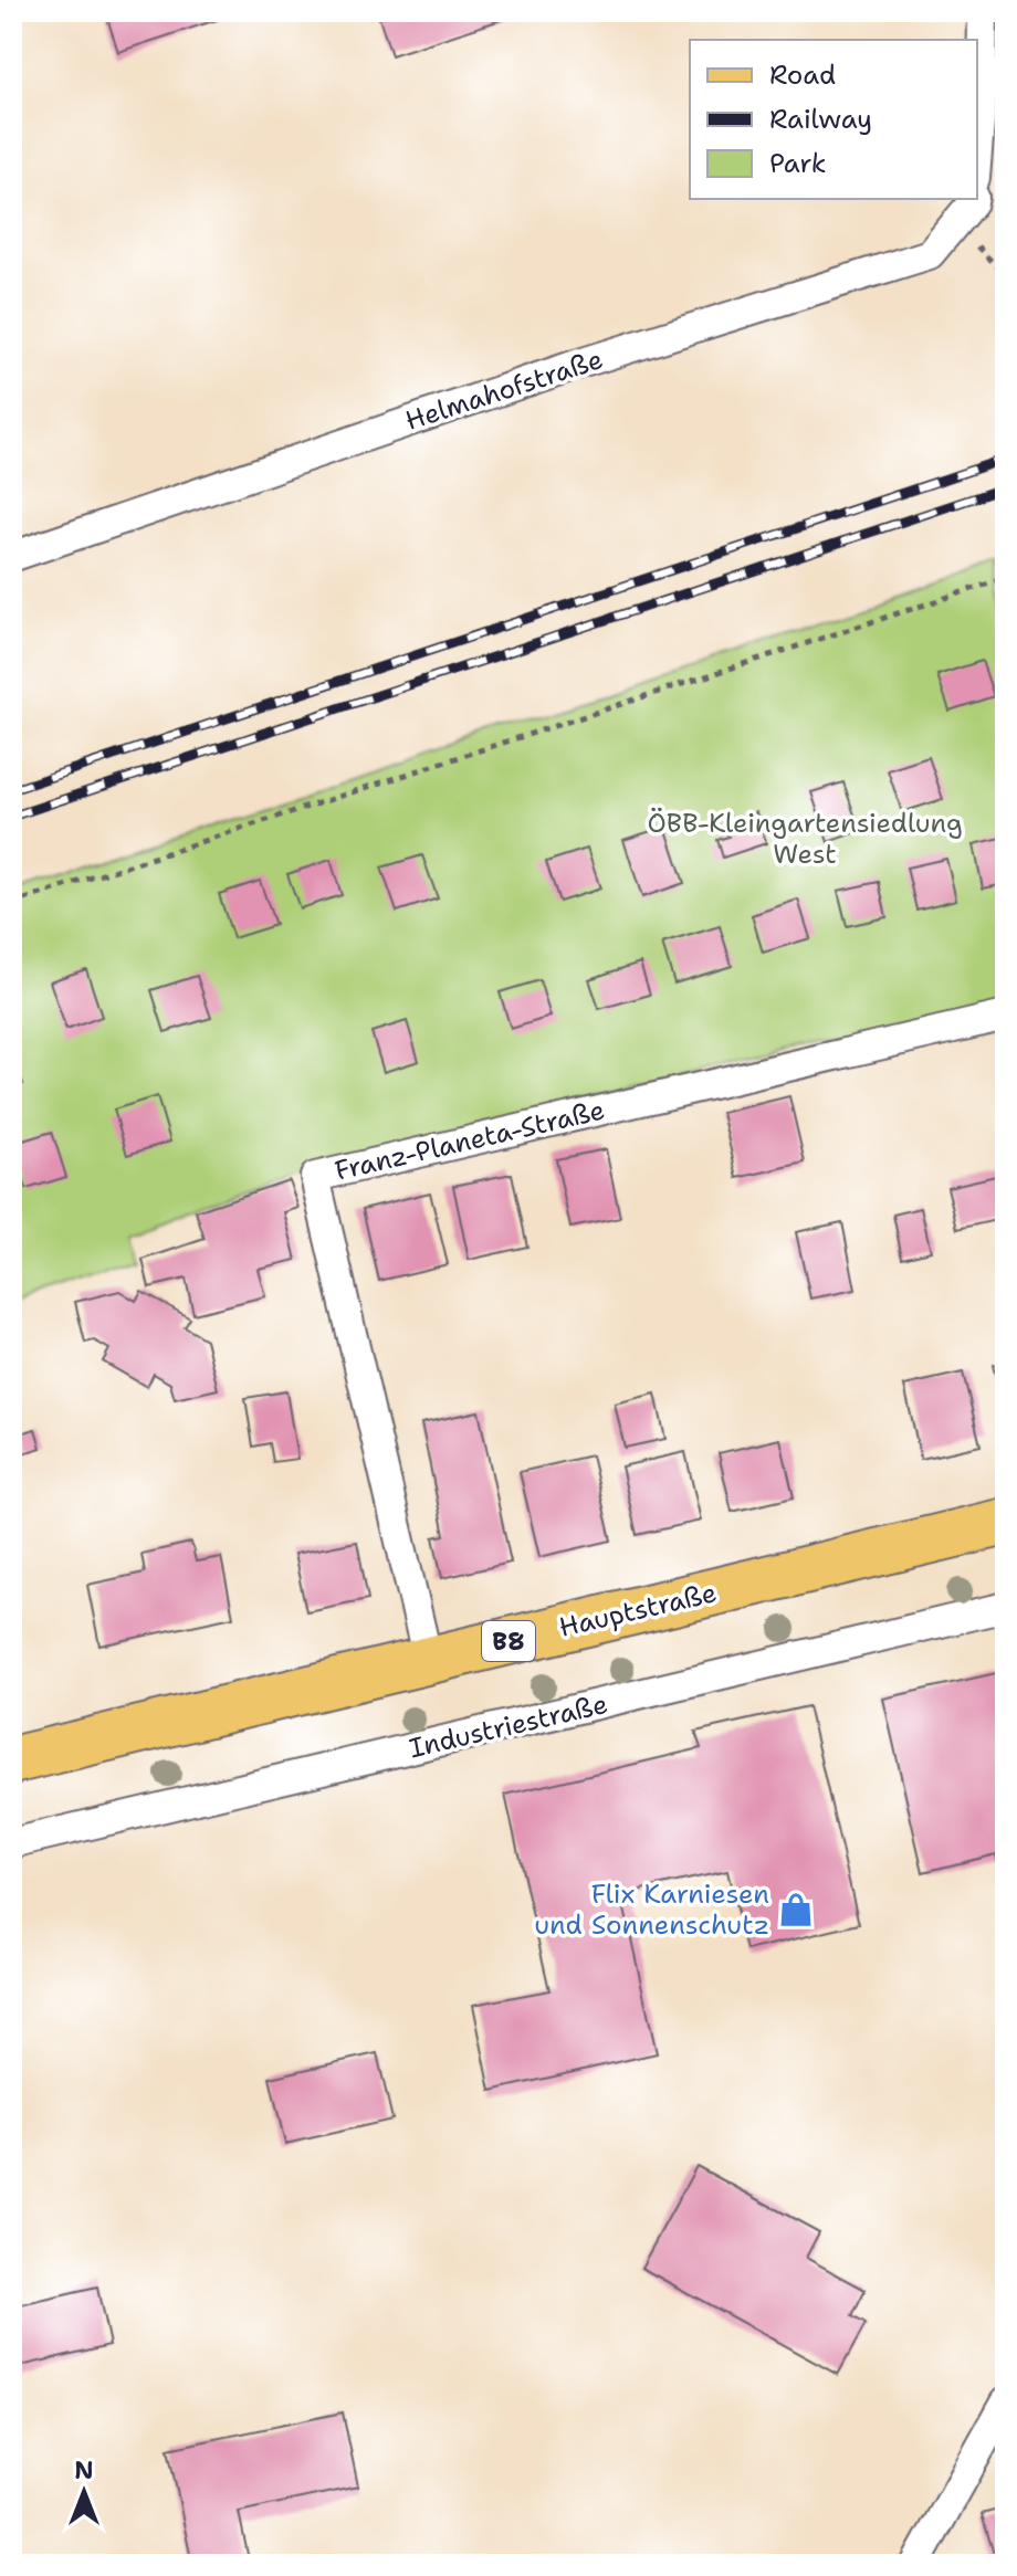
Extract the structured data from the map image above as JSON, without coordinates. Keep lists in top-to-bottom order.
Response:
{
  "streets": {
    "main road": ["Hauptstraße", "B8"],
    "street": ["Helmahofstraße", "Franz-Planeta-Straße", "Industriestraße"]
  },
  "crossings": [
    ["Franz-Planeta-Straße", "Hauptstraße"]
  ],
  "parks": ["ÖBB-Kleingartensiedlung West"],
  "places": {
    "shop": ["Flix Karniesen und Sonnenschutz"]
  },
  "legend": ["Road", "Railway", "Park"],
  "north": "top"
}
